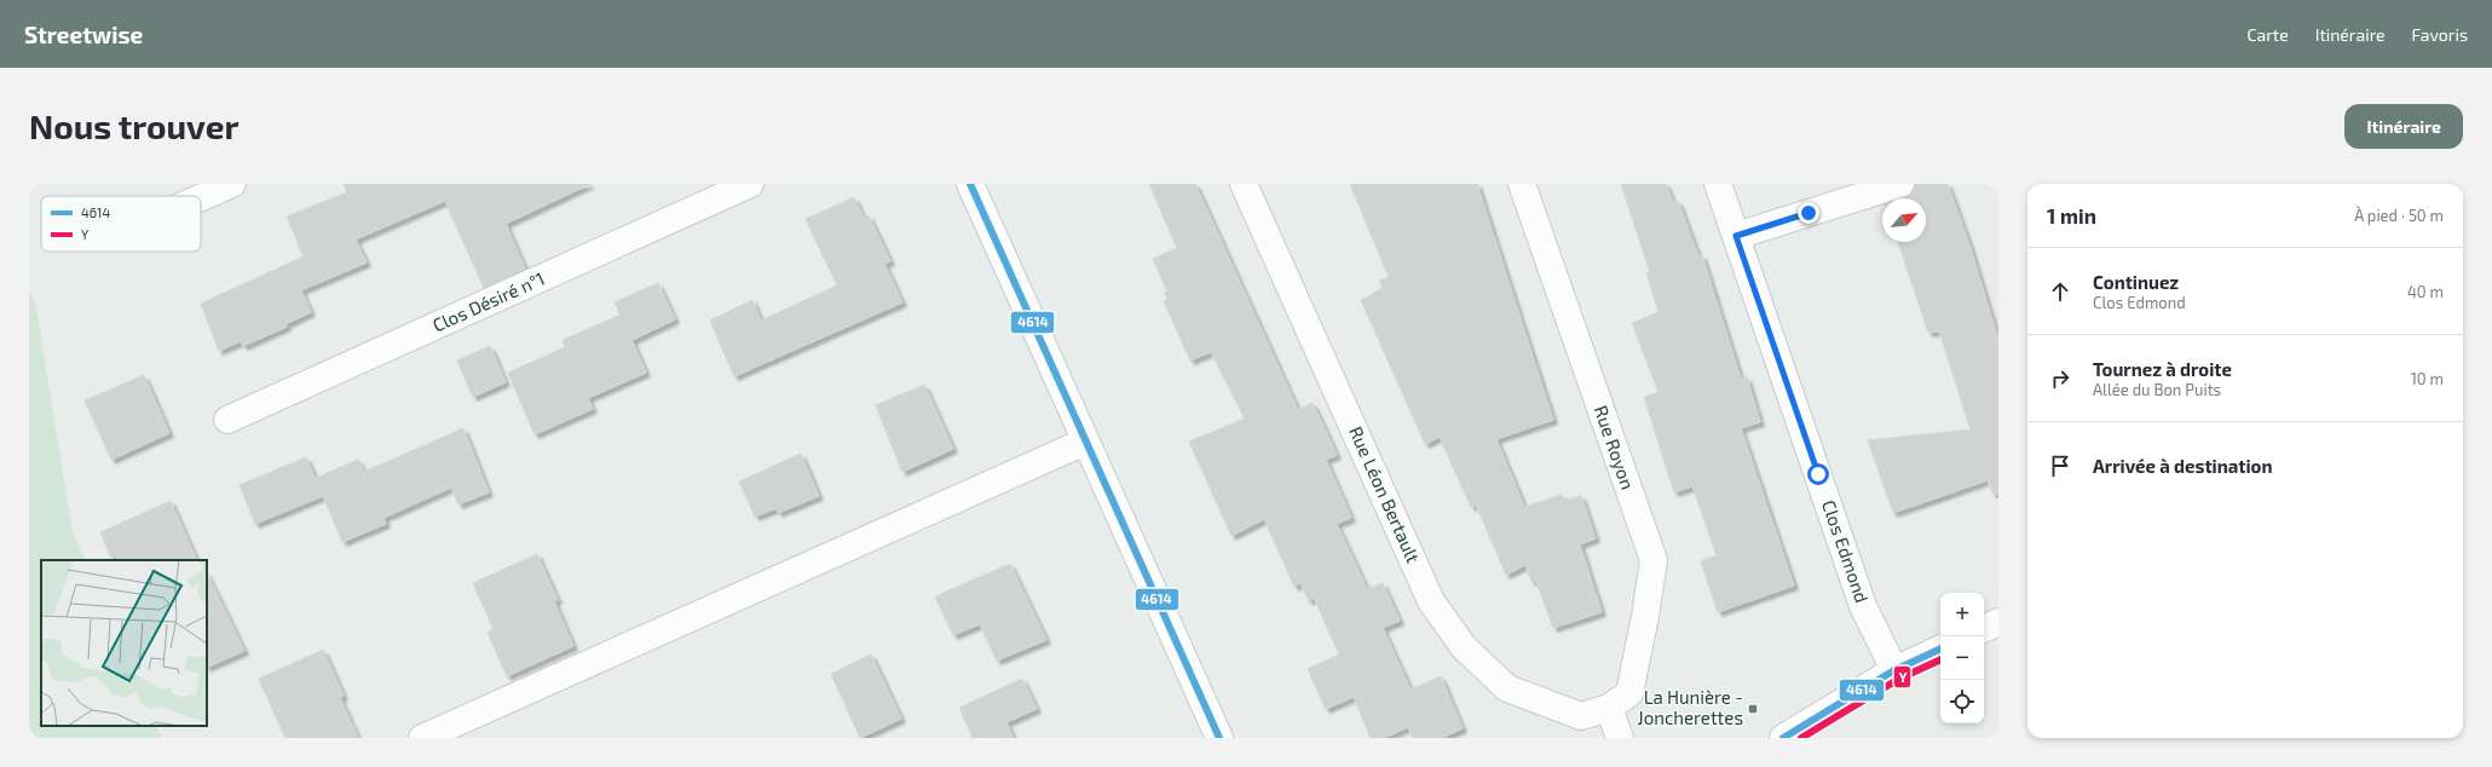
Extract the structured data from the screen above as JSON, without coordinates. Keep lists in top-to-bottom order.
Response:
{
  "streets": {
    "street": [
      "Clos Désiré n°1",
      "Rue Royon",
      "Rue Léon Bertault",
      "Clos Edmond"
    ]
  },
  "crossings": [
    ["Rue Royon", "Rue Léon Bertault"]
  ],
  "places": {
    "transit": ["La Hunière - Joncherettes"]
  },
  "lines": ["transit line 4614", "transit line Y"],
  "legend": ["4614", "Y"],
  "north": "top right",
  "page": {
    "header": "Streetwise",
    "nav": ["Carte", "Itinéraire", "Favoris"],
    "buttons": "Itinéraire",
    "title": "Nous trouver",
    "heading": ["1 min", "À pied · 50 m"],
    "list": [
      ["Continuez", "Clos Edmond", "40 m"],
      ["Tournez à droite", "Allée du Bon Puits", "10 m"],
      "Arrivée à destination"
    ],
    "map_buttons": ["+", "−"]
  }
}
